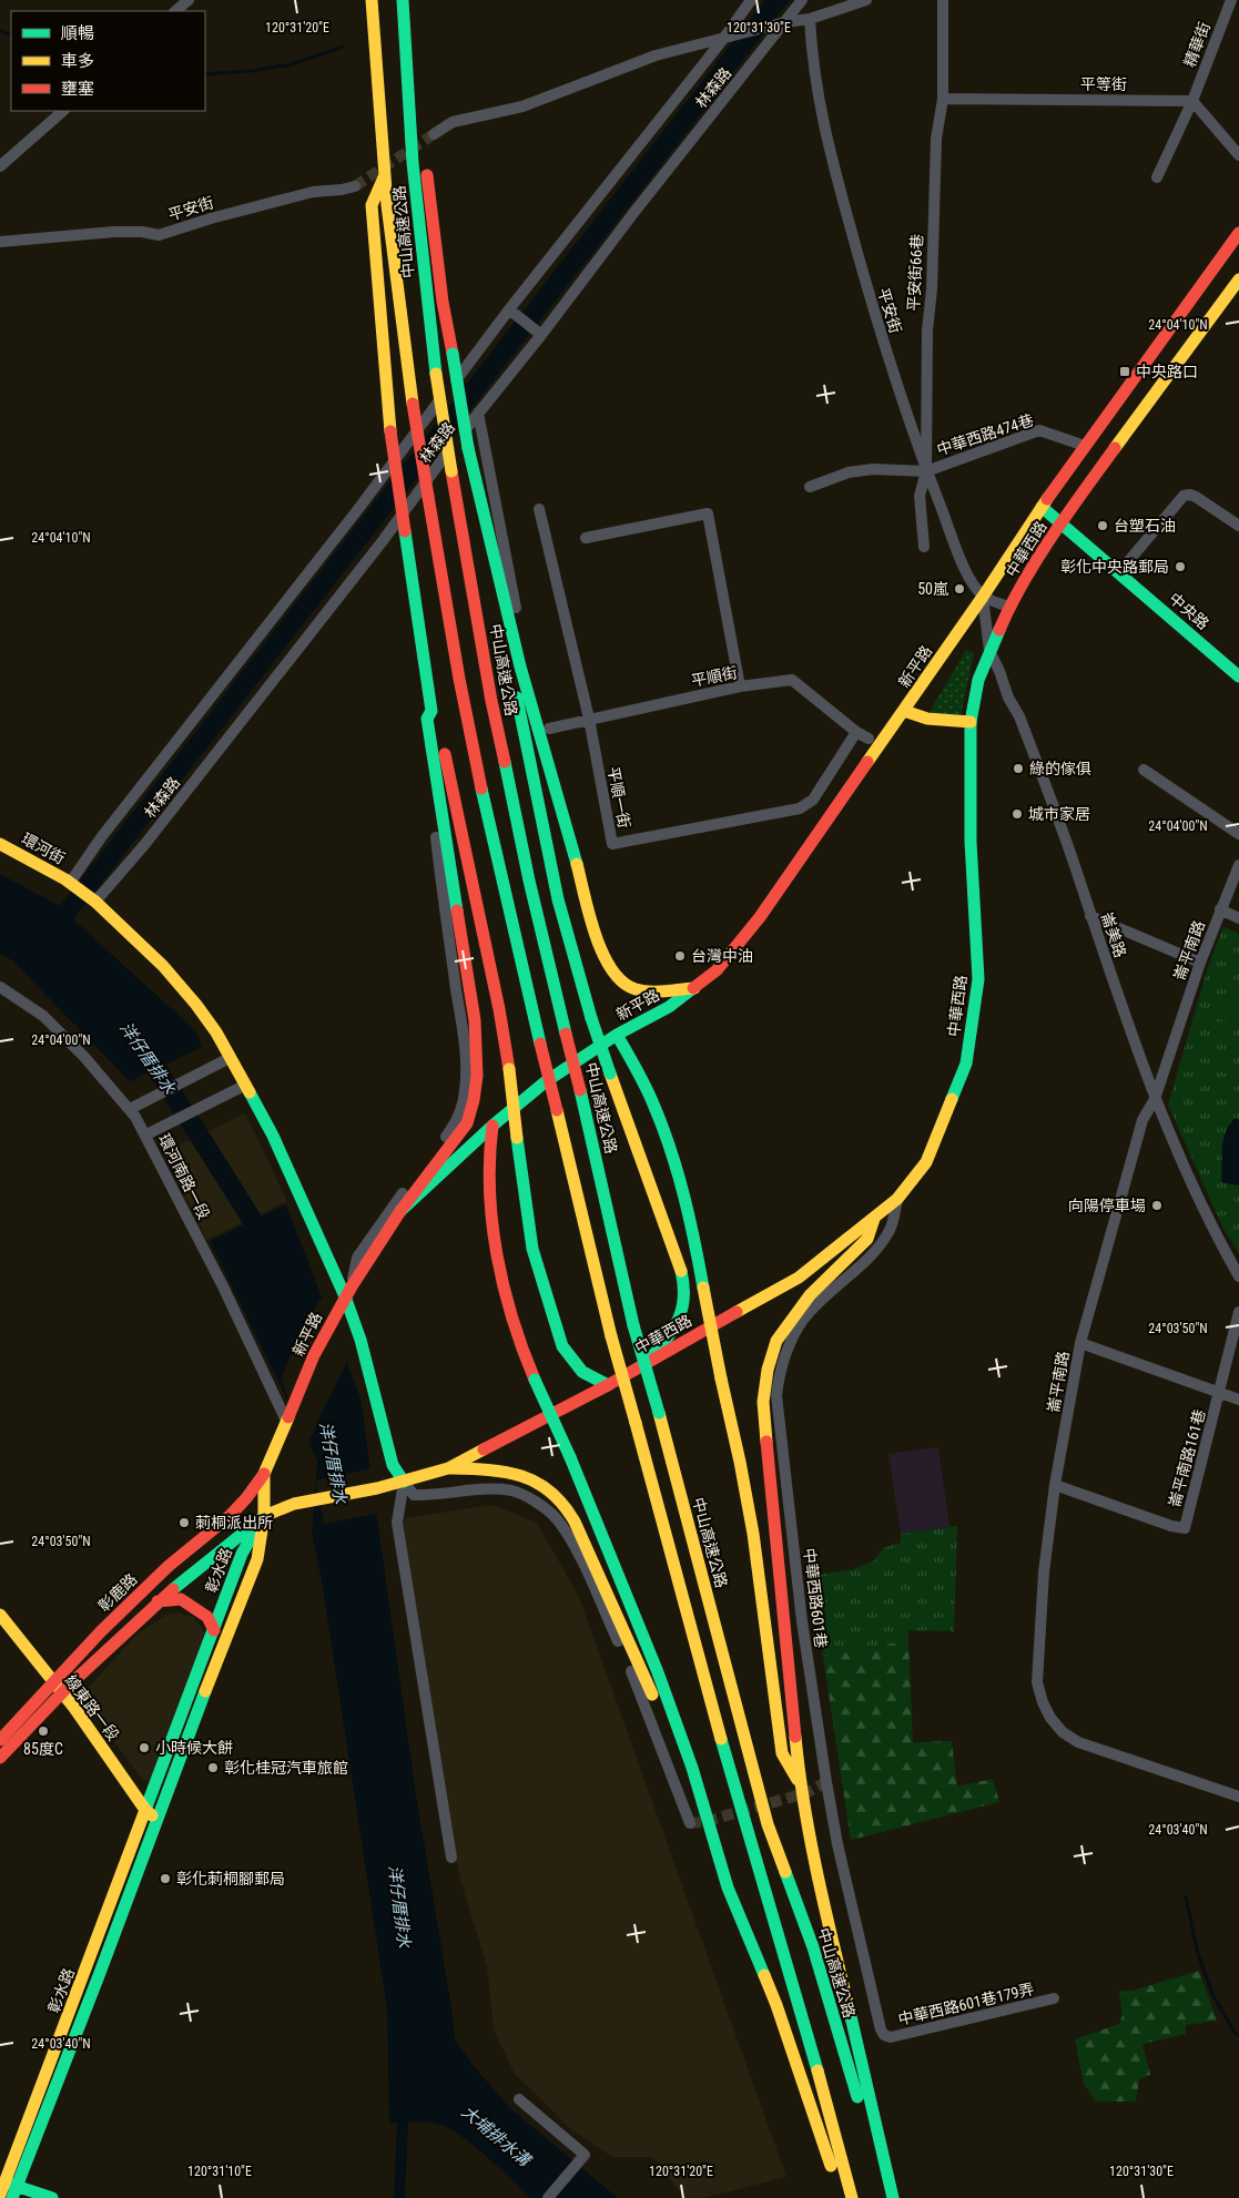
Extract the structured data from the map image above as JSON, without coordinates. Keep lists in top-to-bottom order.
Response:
{
  "streets": {
    "main road": [
      "中山高速公路",
      "中華西路",
      "中央路",
      "新平路",
      "環河街",
      "彰水路",
      "彰鹿路",
      "線東路一段"
    ],
    "street": [
      "精華街",
      "平等街",
      "林森路",
      "平安街",
      "平安街66巷",
      "中華西路474巷",
      "平順街",
      "平順一街",
      "崙美路",
      "崙平南路",
      "環河南路一段",
      "崙平南路161巷",
      "中華西路601巷",
      "中華西路601巷179弄"
    ]
  },
  "crossings": [
    ["精華街", "平等街"],
    ["平等街", "平安街66巷"],
    ["林森路", "環河街"],
    ["平安街", "平安街66巷"],
    ["平安街", "中華西路474巷"],
    ["平安街", "新平路"],
    ["平安街", "崙美路"],
    ["平安街66巷", "中華西路474巷"],
    ["中華西路474巷", "中華西路"],
    ["中華西路", "中央路"],
    ["中華西路", "新平路"],
    ["中華西路", "環河街"],
    ["中華西路", "崙美路"],
    ["中華西路", "彰水路"],
    ["中華西路", "彰鹿路"],
    ["中華西路", "中華西路601巷"],
    ["中央路", "新平路"],
    ["新平路", "環河街"],
    ["新平路", "崙美路"],
    ["新平路", "環河南路一段"],
    ["新平路", "彰水路"],
    ["新平路", "彰鹿路"],
    ["平順街", "平順一街"],
    ["崙美路", "崙平南路"],
    ["崙平南路", "崙平南路161巷"],
    ["彰水路", "彰鹿路"],
    ["彰水路", "線東路一段"],
    ["彰鹿路", "線東路一段"],
    ["中華西路601巷", "中華西路601巷179弄"]
  ],
  "water": ["洋仔厝排水", "大埔排水溝"],
  "places": {
    "transit": ["中央路口"],
    "other": [
      "台塑石油",
      "彰化中央路郵局",
      "50嵐",
      "綠的傢俱",
      "城市家居",
      "台灣中油",
      "向陽停車場",
      "莿桐派出所",
      "85度C",
      "小時候大餅",
      "彰化桂冠汽車旅館",
      "彰化莿桐腳郵局"
    ]
  },
  "legend": ["順暢", "車多", "壅塞"],
  "coordinates": [
    "120°31'20\"E",
    "120°31'30\"E",
    "24°04'10\"N",
    "24°04'00\"N",
    "24°03'50\"N",
    "24°03'40\"N",
    "120°31'10\"E"
  ]
}
